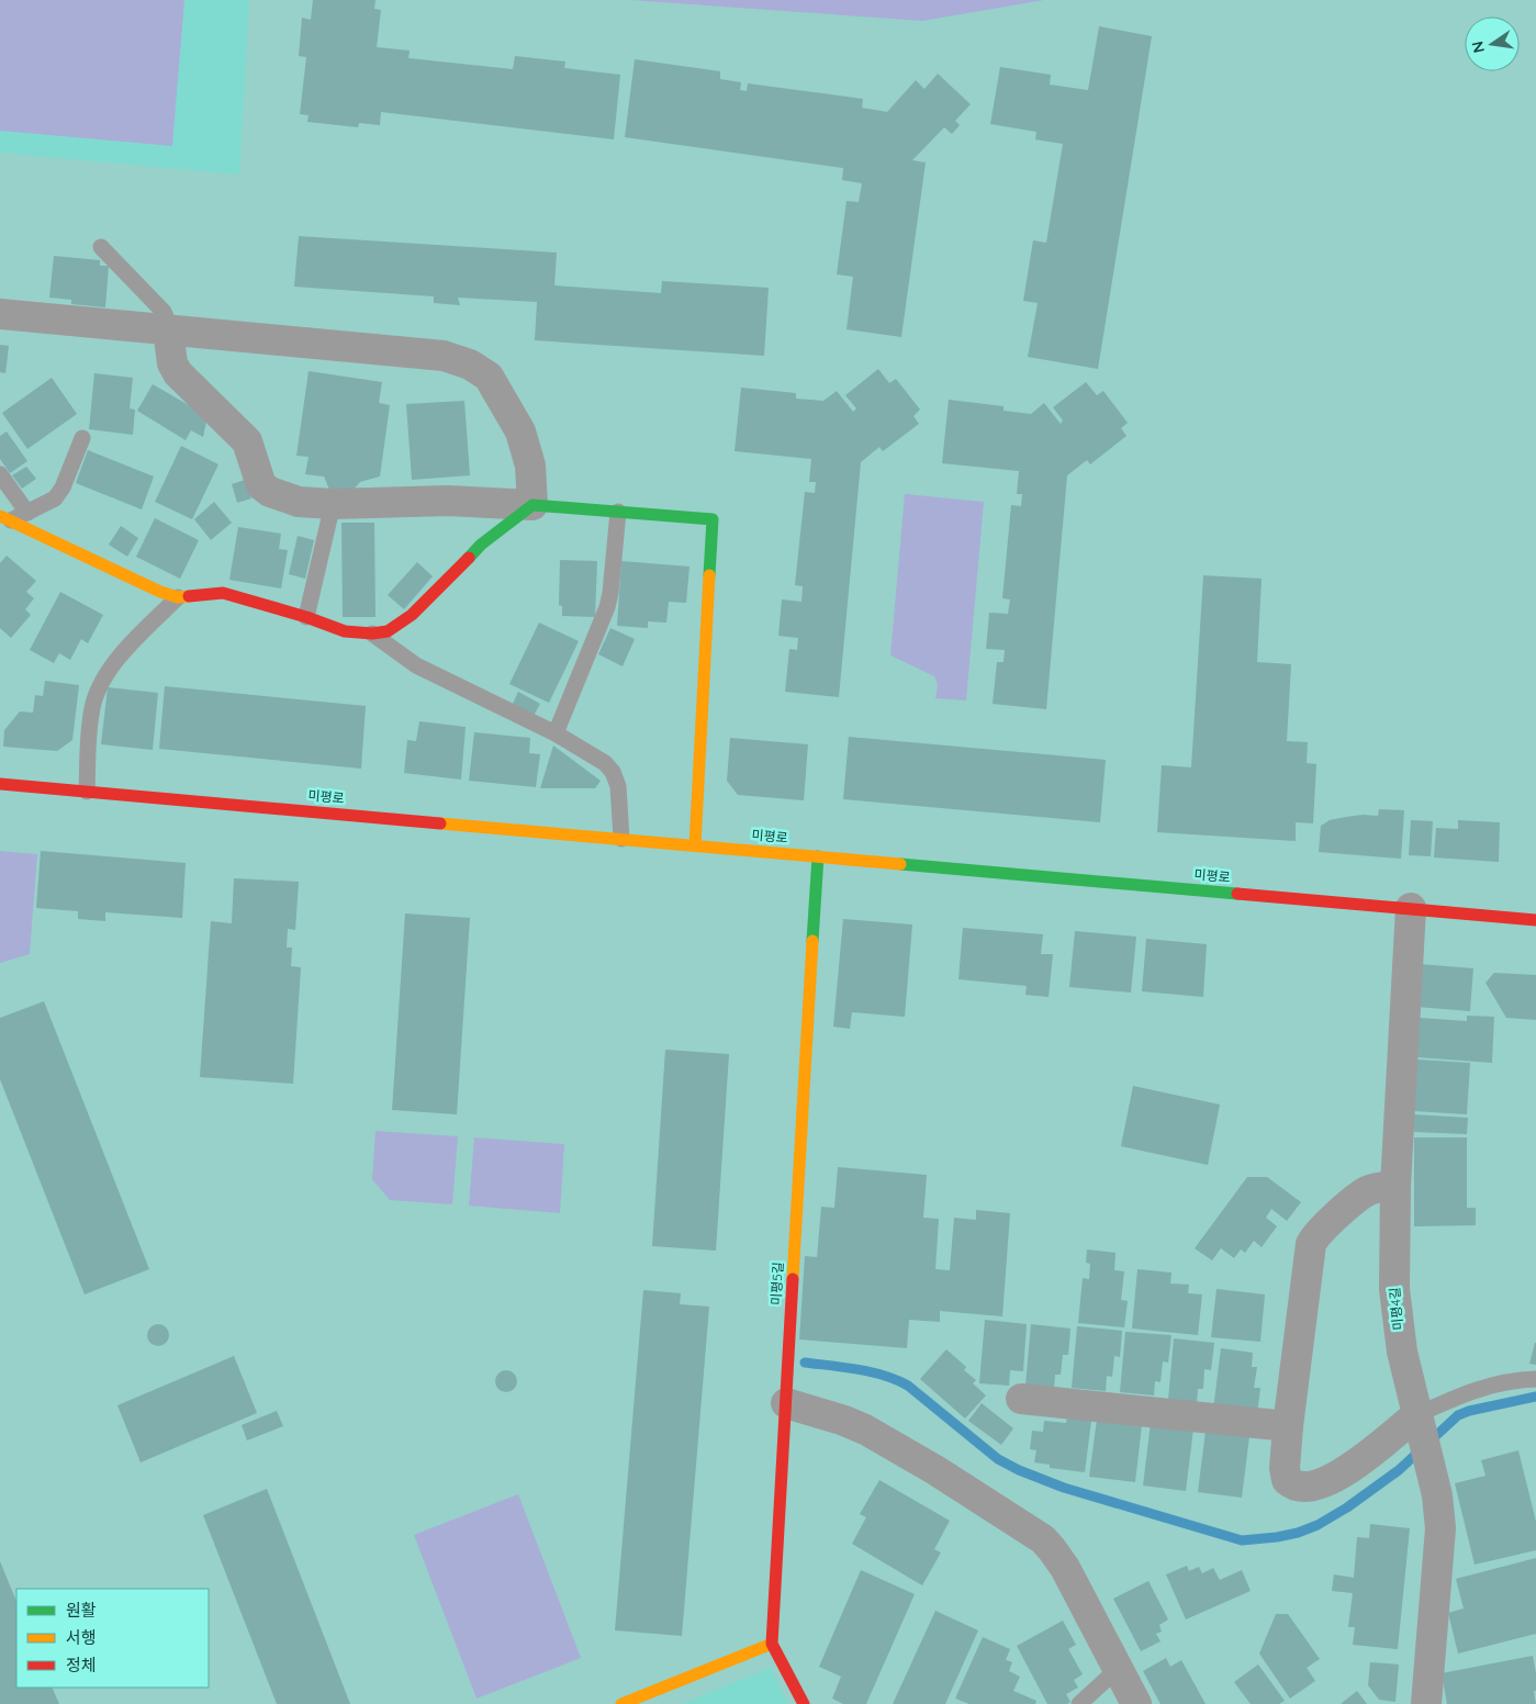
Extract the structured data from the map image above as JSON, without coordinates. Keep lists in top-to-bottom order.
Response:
{
  "streets": {
    "street": ["미평로", "미평5길", "미평4길"]
  },
  "crossings": [
    ["미평로", "미평5길"],
    ["미평로", "미평4길"]
  ],
  "legend": ["원활", "서행", "정체"],
  "north": "left"
}
